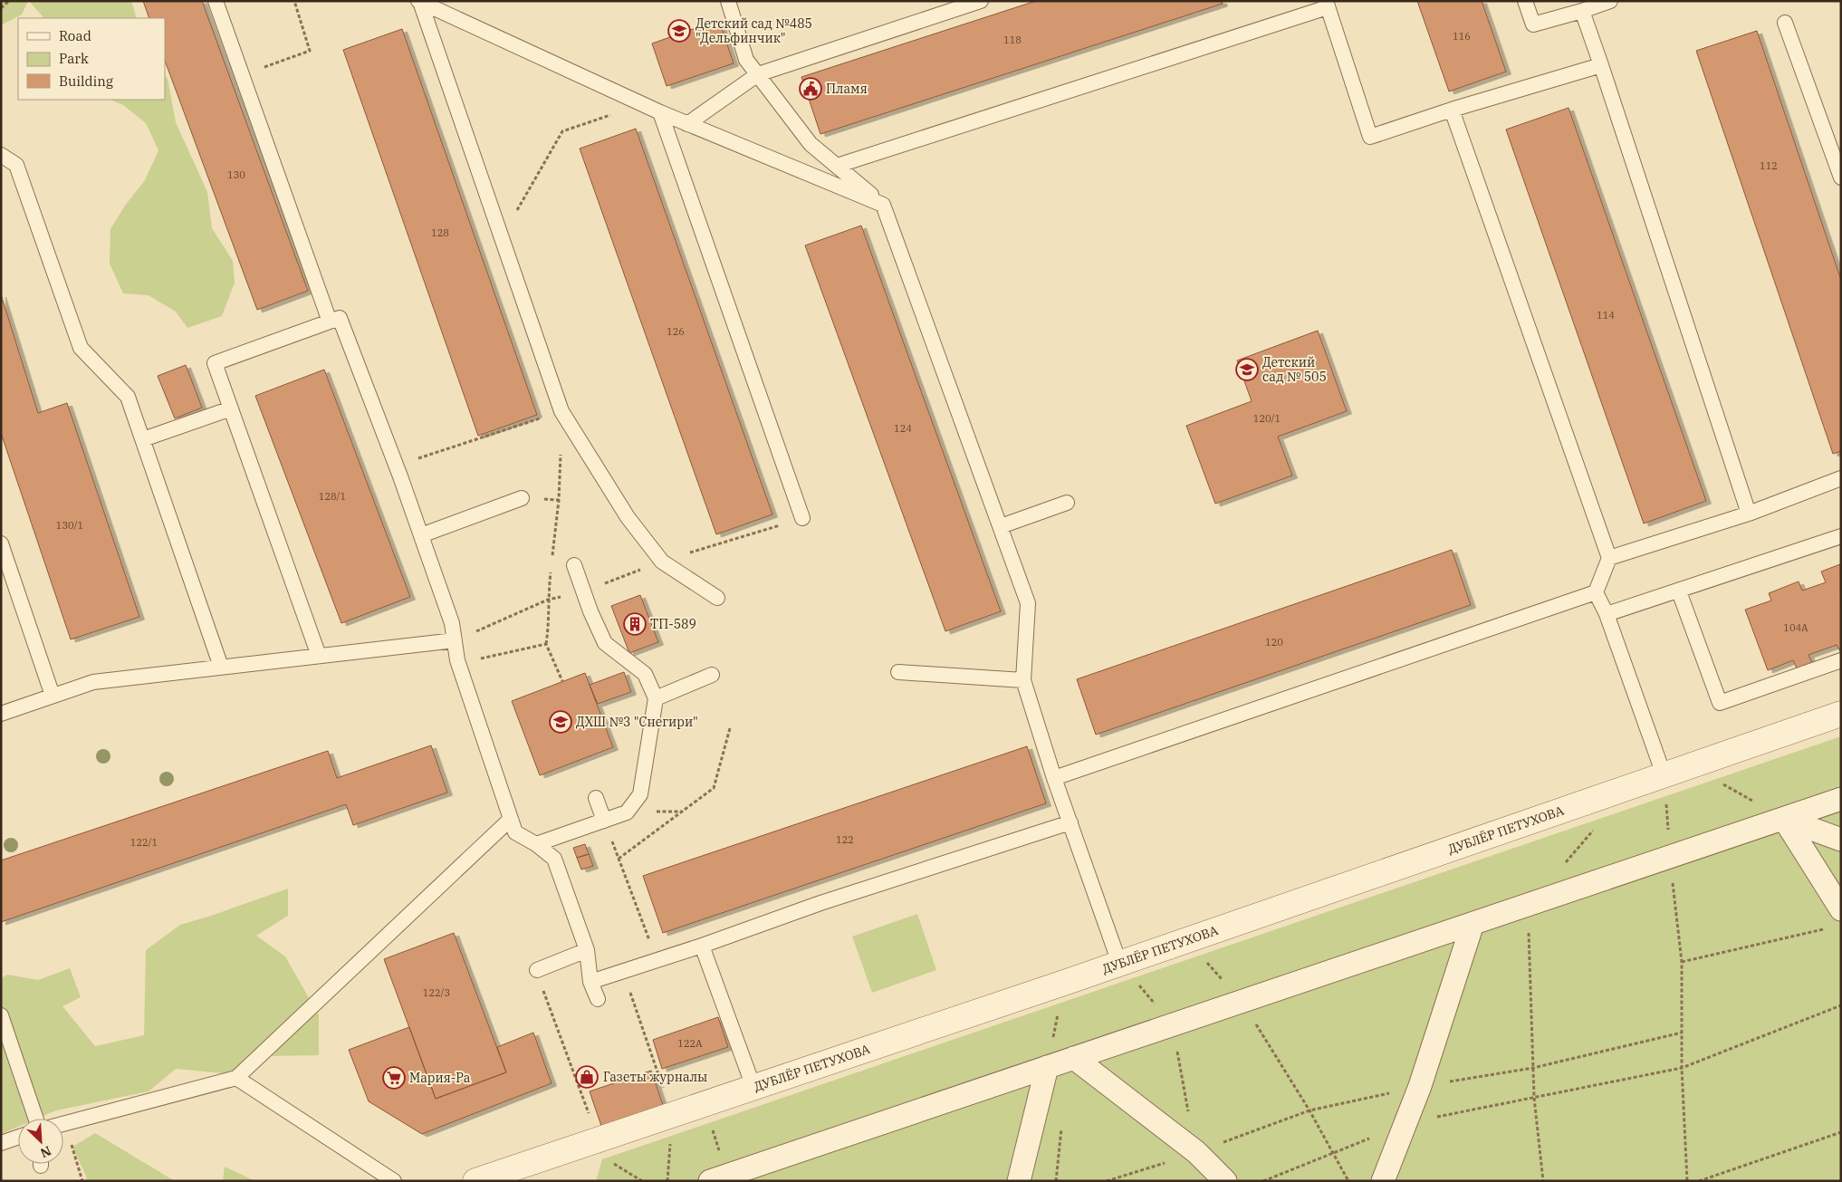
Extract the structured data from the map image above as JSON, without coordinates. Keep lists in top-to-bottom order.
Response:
{
  "streets": {
    "street": ["ДУБЛЁР ПЕТУХОВА"]
  },
  "places": {
    "school or university": ["Детский сад №485 \"Дельфинчик\"", "Детский сад № 505", "ДХШ №3 \"Снегири\""],
    "public building": ["Пламя"],
    "building": ["ТП-589"],
    "shop": ["Газеты журналы"],
    "supermarket": ["Мария-Ра"]
  },
  "house_numbers": [
    "116",
    "118",
    "112",
    "130",
    "128",
    "114",
    "126",
    "120/1",
    "124",
    "128/1",
    "130/1",
    "104А",
    "120",
    "122",
    "122/1",
    "122/3",
    "122А"
  ],
  "legend": ["Road", "Park", "Building"],
  "north": "bottom right"
}
